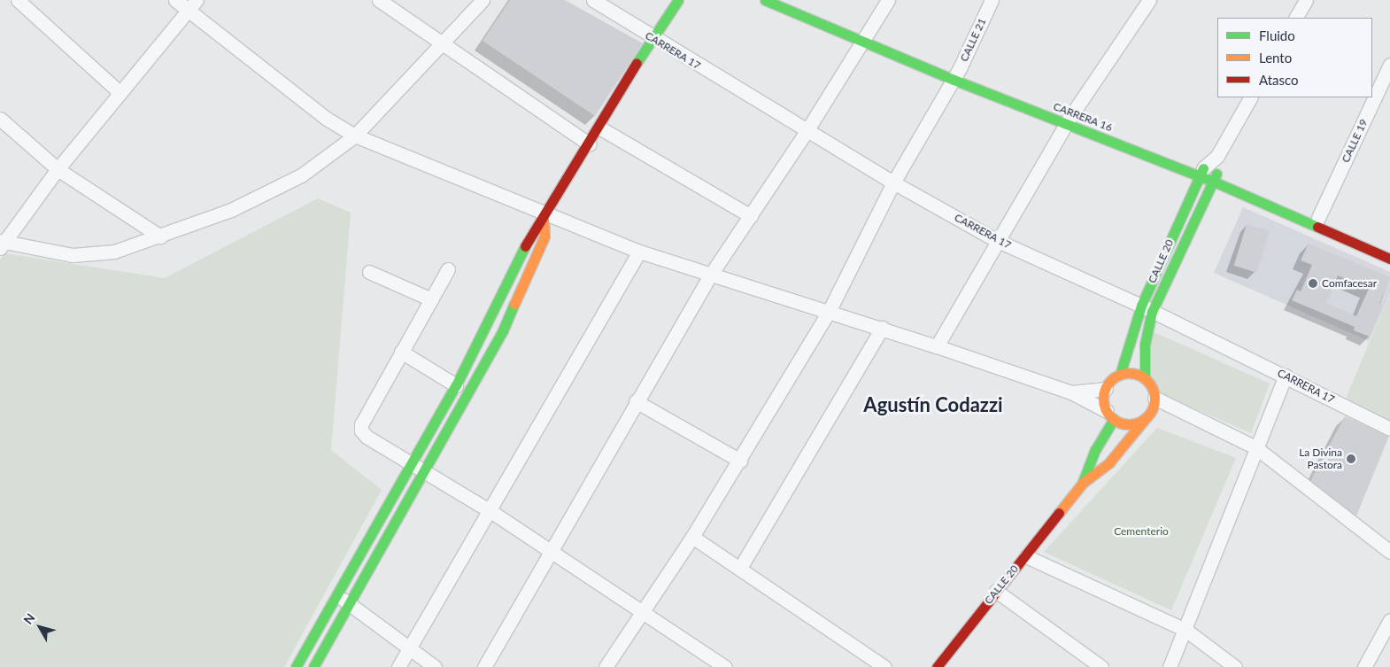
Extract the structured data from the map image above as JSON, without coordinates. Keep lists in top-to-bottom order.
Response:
{
  "streets": {
    "street": [
      "CALLE 21",
      "CARRERA 17",
      "CARRERA 16",
      "CALLE 19",
      "CALLE 20"
    ]
  },
  "crossings": [
    ["CALLE 21", "CARRERA 17"],
    ["CALLE 21", "CARRERA 16"],
    ["CARRERA 17", "CALLE 20"],
    ["CARRERA 16", "CALLE 19"],
    ["CARRERA 16", "CALLE 20"]
  ],
  "districts": ["Agustín Codazzi"],
  "parks": ["Cementerio"],
  "places": ["Comfacesar", "La Divina Pastora"],
  "legend": ["Fluido", "Lento", "Atasco"],
  "north": "top left"
}
